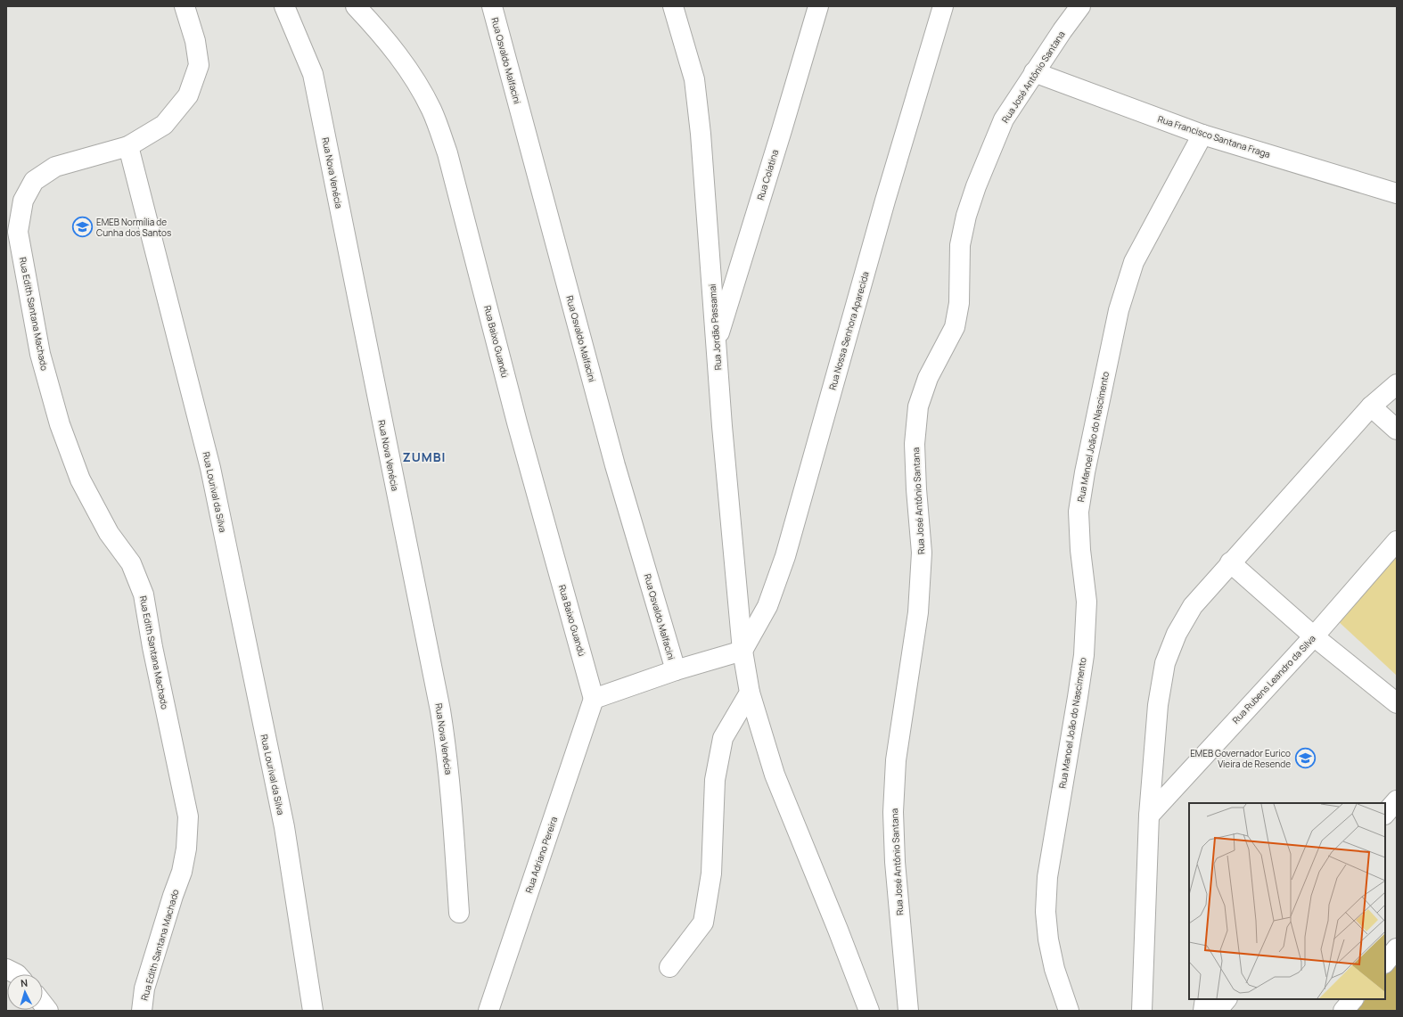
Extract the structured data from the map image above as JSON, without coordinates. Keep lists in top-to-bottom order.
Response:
{
  "streets": {
    "street": [
      "Rua Osvaldo Malfacini",
      "Rua José Antônio Santana",
      "Rua Francisco Santana Fraga",
      "Rua Nova Venécia",
      "Rua Colatina",
      "Rua Edith Santana Machado",
      "Rua Jordão Passamai",
      "Rua Nossa Senhora Aparecida",
      "Rua Baixo Guandú",
      "Rua Manoel João do Nascimento",
      "Rua Lourival da Silva",
      "Rua Rubens Leandro da Silva",
      "Rua Adriano Pereira"
    ]
  },
  "crossings": [
    ["Rua José Antônio Santana", "Rua Francisco Santana Fraga"],
    ["Rua Francisco Santana Fraga", "Rua Manoel João do Nascimento"],
    ["Rua Colatina", "Rua Jordão Passamai"],
    ["Rua Edith Santana Machado", "Rua Lourival da Silva"],
    ["Rua Jordão Passamai", "Rua Nossa Senhora Aparecida"],
    ["Rua Baixo Guandú", "Rua Adriano Pereira"]
  ],
  "districts": ["ZUMBI"],
  "places": {
    "school or university": ["EMEB Normília de Cunha dos Santos", "EMEB Governador Eurico Vieira de Resende"]
  },
  "north": "top"
}
